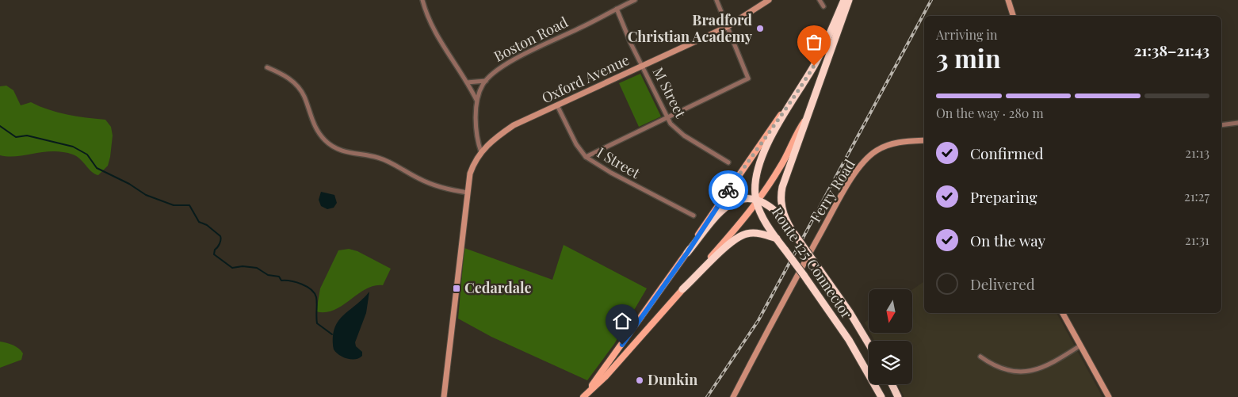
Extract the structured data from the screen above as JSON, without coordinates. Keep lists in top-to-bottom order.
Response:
{
  "streets": {
    "highway": ["Route 125 Connector"],
    "street": [
      "Boston Road",
      "Oxford Avenue",
      "M Street",
      "I Street",
      "Ferry Road"
    ]
  },
  "crossings": [
    ["Boston Road", "Oxford Avenue"],
    ["Boston Road", "M Street"],
    ["Oxford Avenue", "M Street"],
    ["Oxford Avenue", "I Street"]
  ],
  "places": {
    "other": ["Bradford Christian Academy", "Dunkin"],
    "transit": ["Cedardale"]
  },
  "north": "bottom",
  "page": {
    "heading": ["3 min", "Arriving in", "21:38–21:43"],
    "bar": "On the way · 280 m",
    "list": [
      ["Confirmed", "21:13"],
      ["Preparing", "21:27"],
      ["On the way", "21:31"],
      "Delivered"
    ]
  }
}
